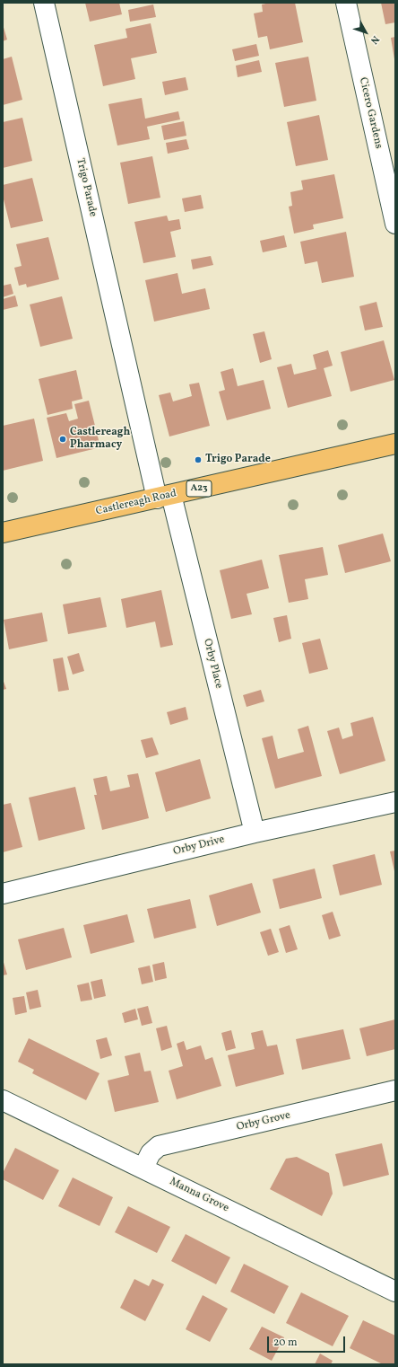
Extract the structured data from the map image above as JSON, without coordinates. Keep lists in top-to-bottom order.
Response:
{
  "streets": {
    "main road": ["A23", "Castlereagh Road"],
    "street": [
      "Cicero Gardens",
      "Trigo Parade",
      "Orby Place",
      "Orby Drive",
      "Orby Grove",
      "Manna Grove"
    ]
  },
  "crossings": [
    ["Trigo Parade", "Castlereagh Road"],
    ["Trigo Parade", "Orby Place"],
    ["Castlereagh Road", "Orby Place"],
    ["Orby Place", "Orby Drive"],
    ["Orby Grove", "Manna Grove"]
  ],
  "places": ["Castlereagh Pharmacy", "Trigo Parade"],
  "scale_bar": "20 m",
  "north": "bottom right"
}
